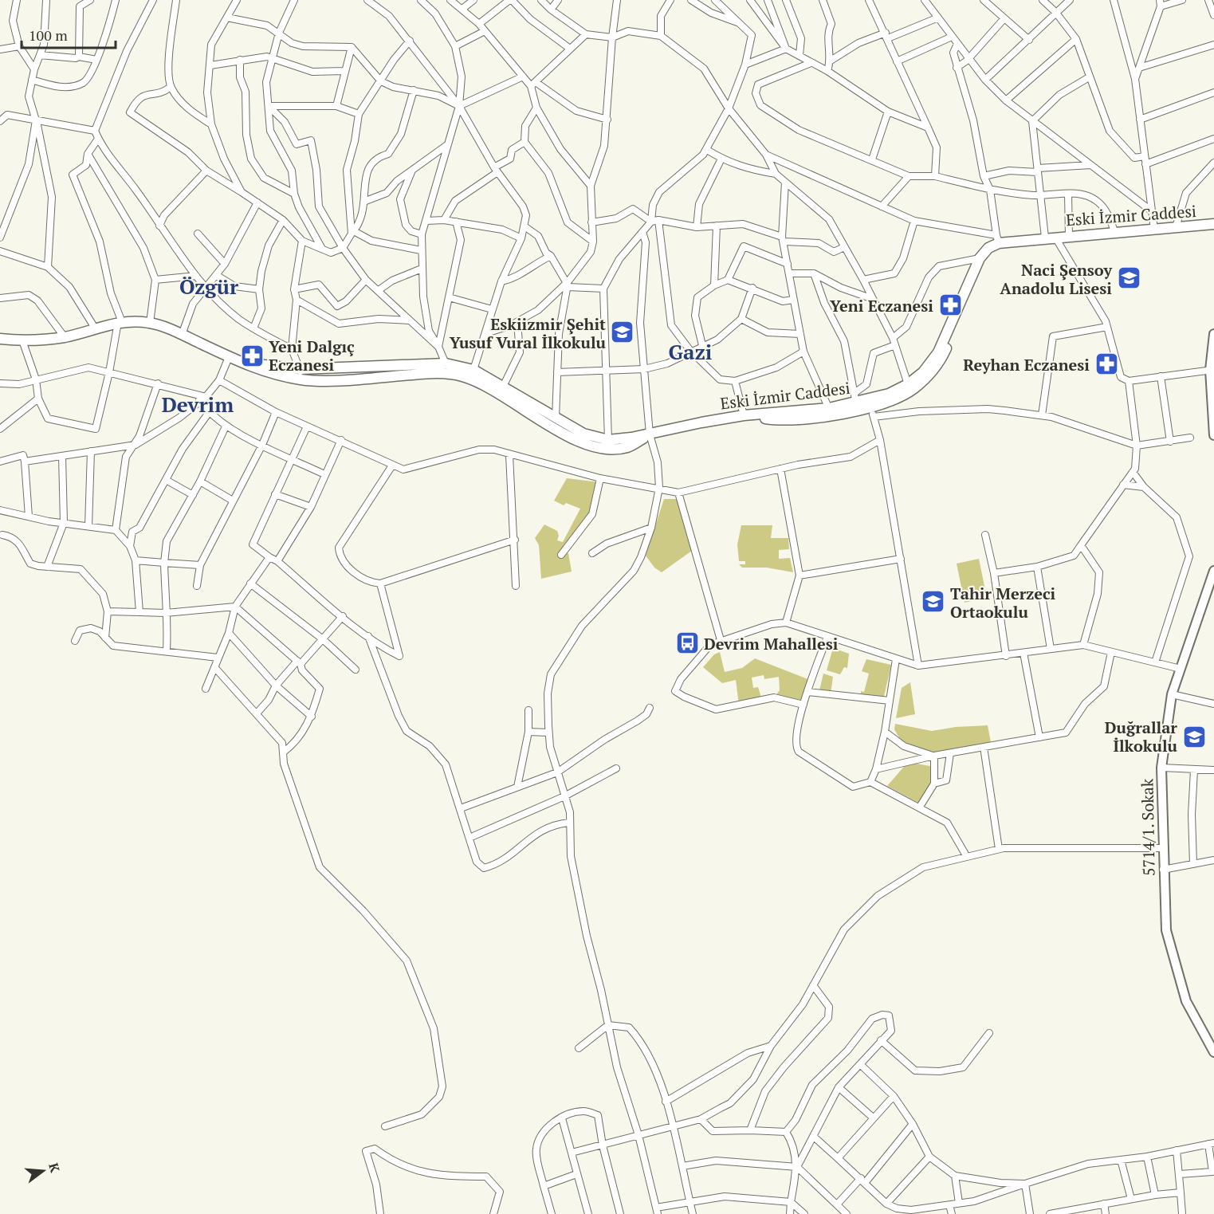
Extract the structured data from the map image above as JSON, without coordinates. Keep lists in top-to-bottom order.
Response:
{
  "streets": {
    "main road": ["Eski İzmir Caddesi", "5714/1. Sokak"]
  },
  "districts": ["Özgür", "Gazi", "Devrim"],
  "places": {
    "school or university": [
      "Naci Şensoy Anadolu Lisesi",
      "Eskiizmir Şehit Yusuf Vural İlkokulu",
      "Tahir Merzeci Ortaokulu",
      "Duğrallar İlkokulu"
    ],
    "pharmacy": ["Yeni Eczanesi", "Yeni Dalgıç Eczanesi", "Reyhan Eczanesi"],
    "bus stop": ["Devrim Mahallesi"]
  },
  "scale_bar": "100 m",
  "north": "right"
}
